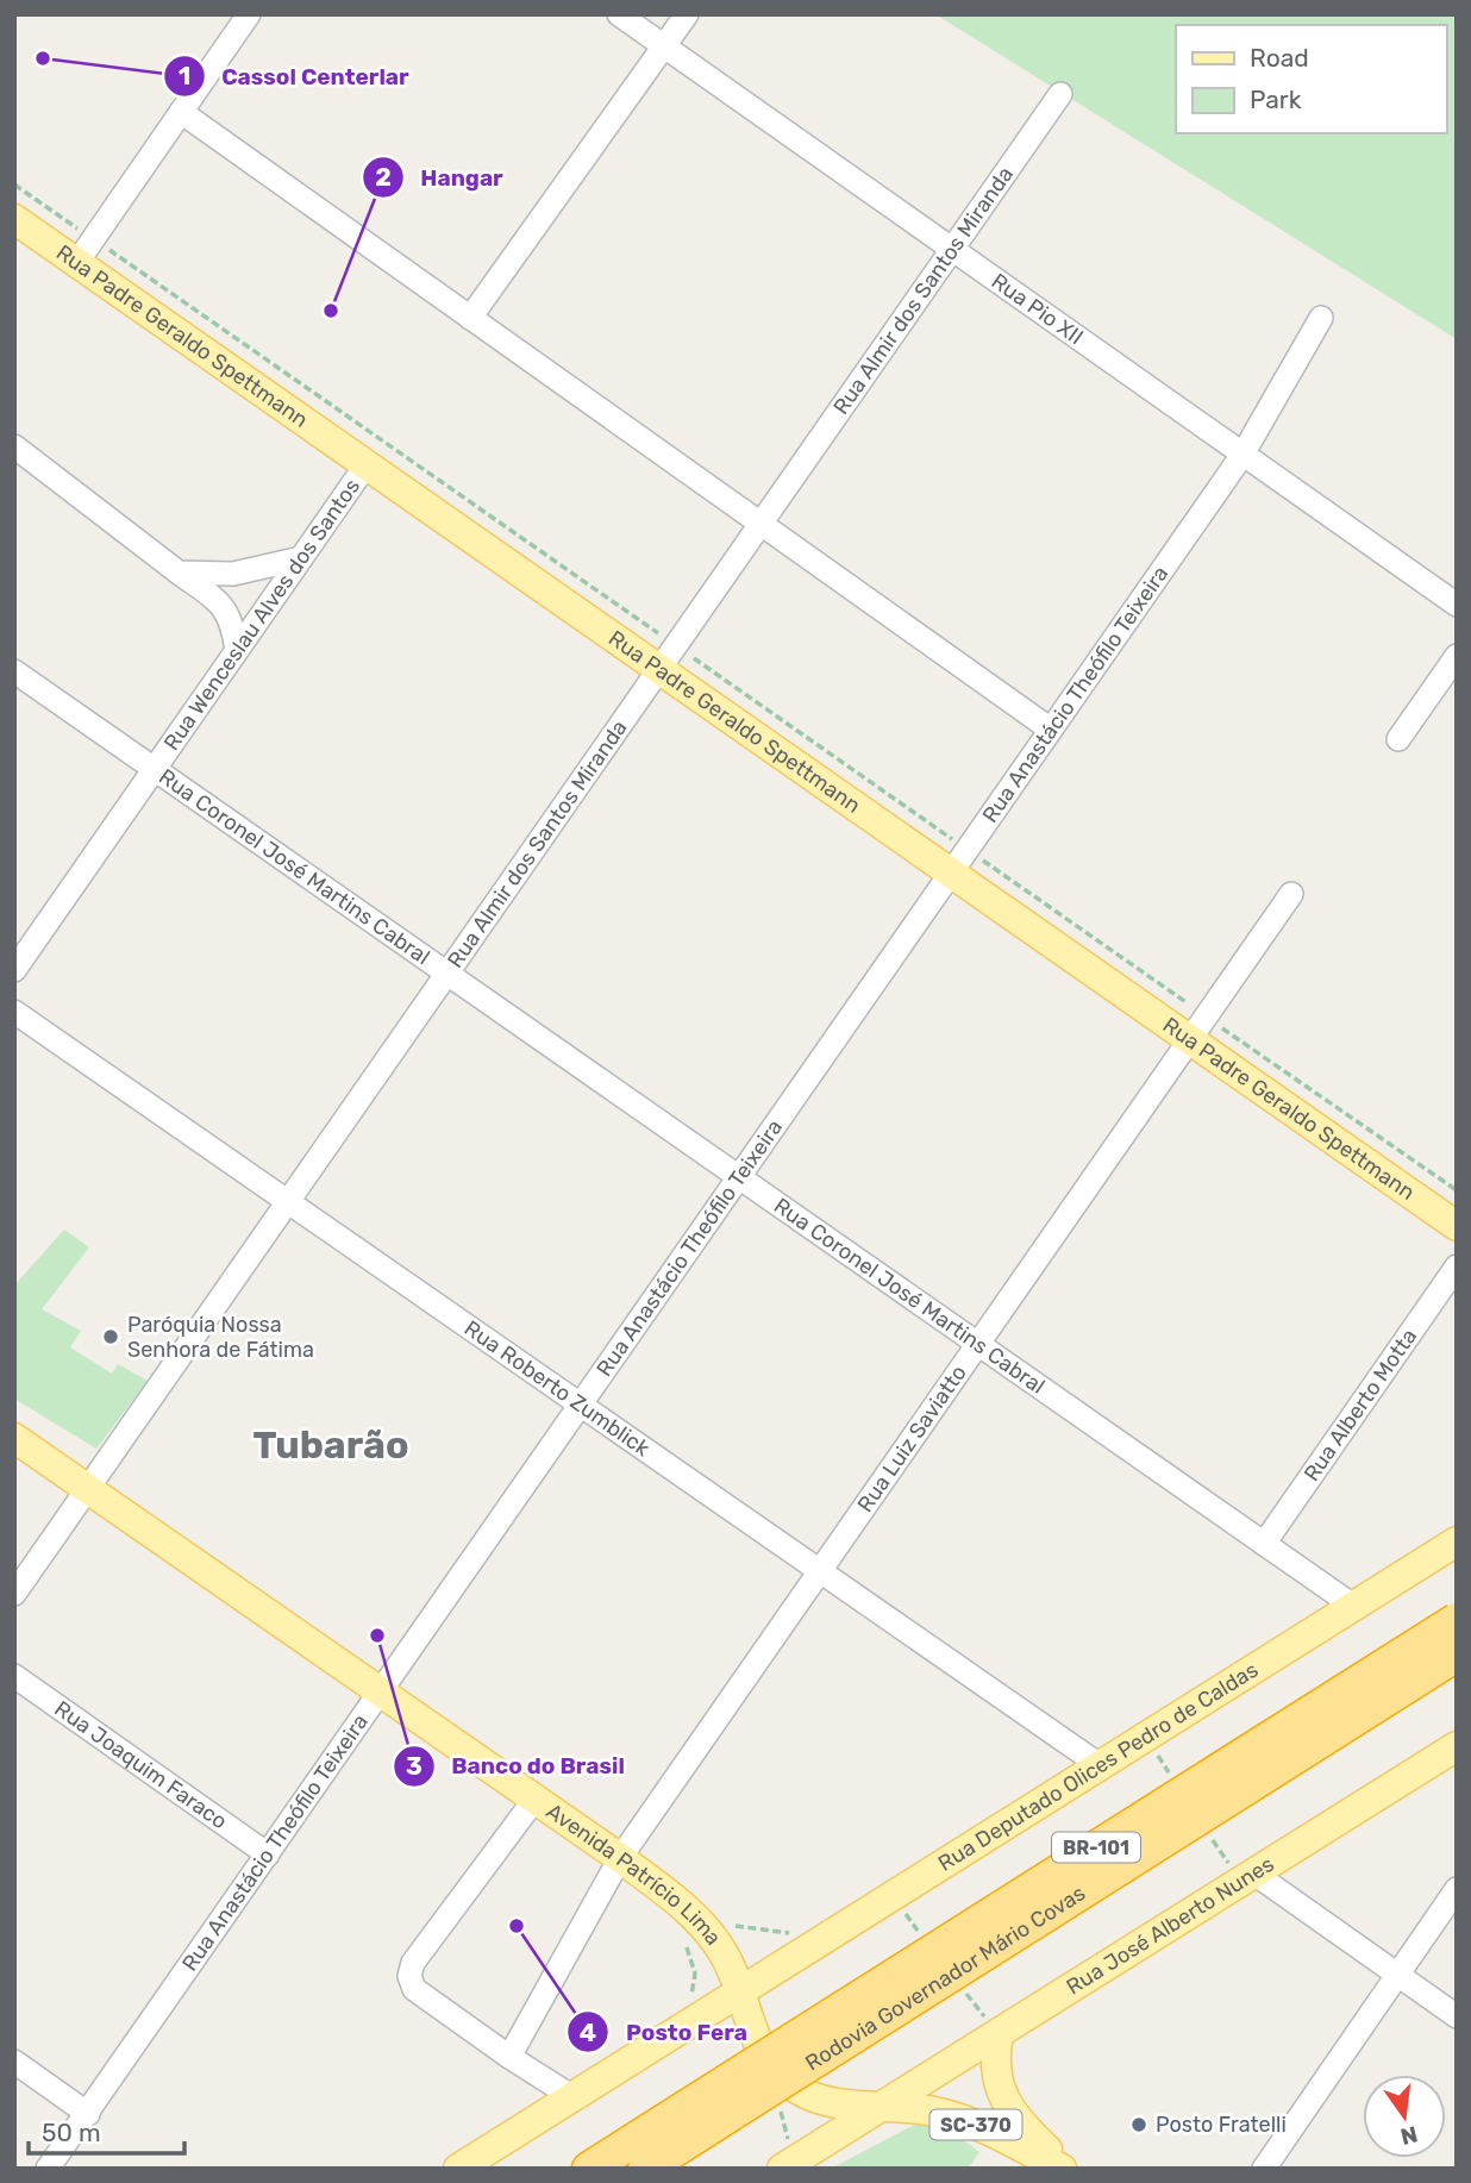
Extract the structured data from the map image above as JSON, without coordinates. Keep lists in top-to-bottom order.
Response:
{
  "streets": {
    "highway": ["BR-101", "Rodovia Governador Mário Covas"],
    "main road": [
      "Rua Padre Geraldo Spettmann",
      "Rua Deputado Olices Pedro de Caldas",
      "Avenida Patrício Lima",
      "Rua José Alberto Nunes",
      "SC-370"
    ],
    "street": [
      "Rua Almir dos Santos Miranda",
      "Rua Pio XII",
      "Rua Wenceslau Alves dos Santos",
      "Rua Anastácio Theófilo Teixeira",
      "Rua Coronel José Martins Cabral",
      "Rua Roberto Zumblick",
      "Rua Alberto Motta",
      "Rua Luiz Saviatto",
      "Rua Joaquim Faraco"
    ]
  },
  "crossings": [
    ["Rua Almir dos Santos Miranda", "Rua Pio XII"],
    ["Rua Almir dos Santos Miranda", "Rua Padre Geraldo Spettmann"],
    ["Rua Almir dos Santos Miranda", "Rua Coronel José Martins Cabral"],
    ["Rua Almir dos Santos Miranda", "Rua Roberto Zumblick"],
    ["Rua Almir dos Santos Miranda", "Avenida Patrício Lima"],
    ["Rua Pio XII", "Rua Anastácio Theófilo Teixeira"],
    ["Rua Padre Geraldo Spettmann", "Rua Wenceslau Alves dos Santos"],
    ["Rua Padre Geraldo Spettmann", "Rua Anastácio Theófilo Teixeira"],
    ["Rua Padre Geraldo Spettmann", "Rua Luiz Saviatto"],
    ["Rua Wenceslau Alves dos Santos", "Rua Coronel José Martins Cabral"],
    ["Rua Anastácio Theófilo Teixeira", "Rua Coronel José Martins Cabral"],
    ["Rua Anastácio Theófilo Teixeira", "Rua Roberto Zumblick"],
    ["Rua Anastácio Theófilo Teixeira", "Rua Joaquim Faraco"],
    ["Rua Anastácio Theófilo Teixeira", "Avenida Patrício Lima"],
    ["Rua Coronel José Martins Cabral", "Rua Alberto Motta"],
    ["Rua Coronel José Martins Cabral", "Rua Luiz Saviatto"],
    ["Rua Coronel José Martins Cabral", "Rua Deputado Olices Pedro de Caldas"],
    ["Rua Roberto Zumblick", "Rua Luiz Saviatto"],
    ["Rua Roberto Zumblick", "Rua Deputado Olices Pedro de Caldas"],
    ["Rua Luiz Saviatto", "Avenida Patrício Lima"],
    ["Rua Deputado Olices Pedro de Caldas", "Avenida Patrício Lima"],
    ["Avenida Patrício Lima", "Rua José Alberto Nunes"]
  ],
  "districts": ["Tubarão"],
  "places": [
    "Cassol Centerlar",
    "Hangar",
    "Paróquia Nossa Senhora de Fátima",
    "Banco do Brasil",
    "Posto Fera",
    "Posto Fratelli"
  ],
  "legend": ["Road", "Park"],
  "scale_bar": "50 m",
  "north": "bottom"
}
